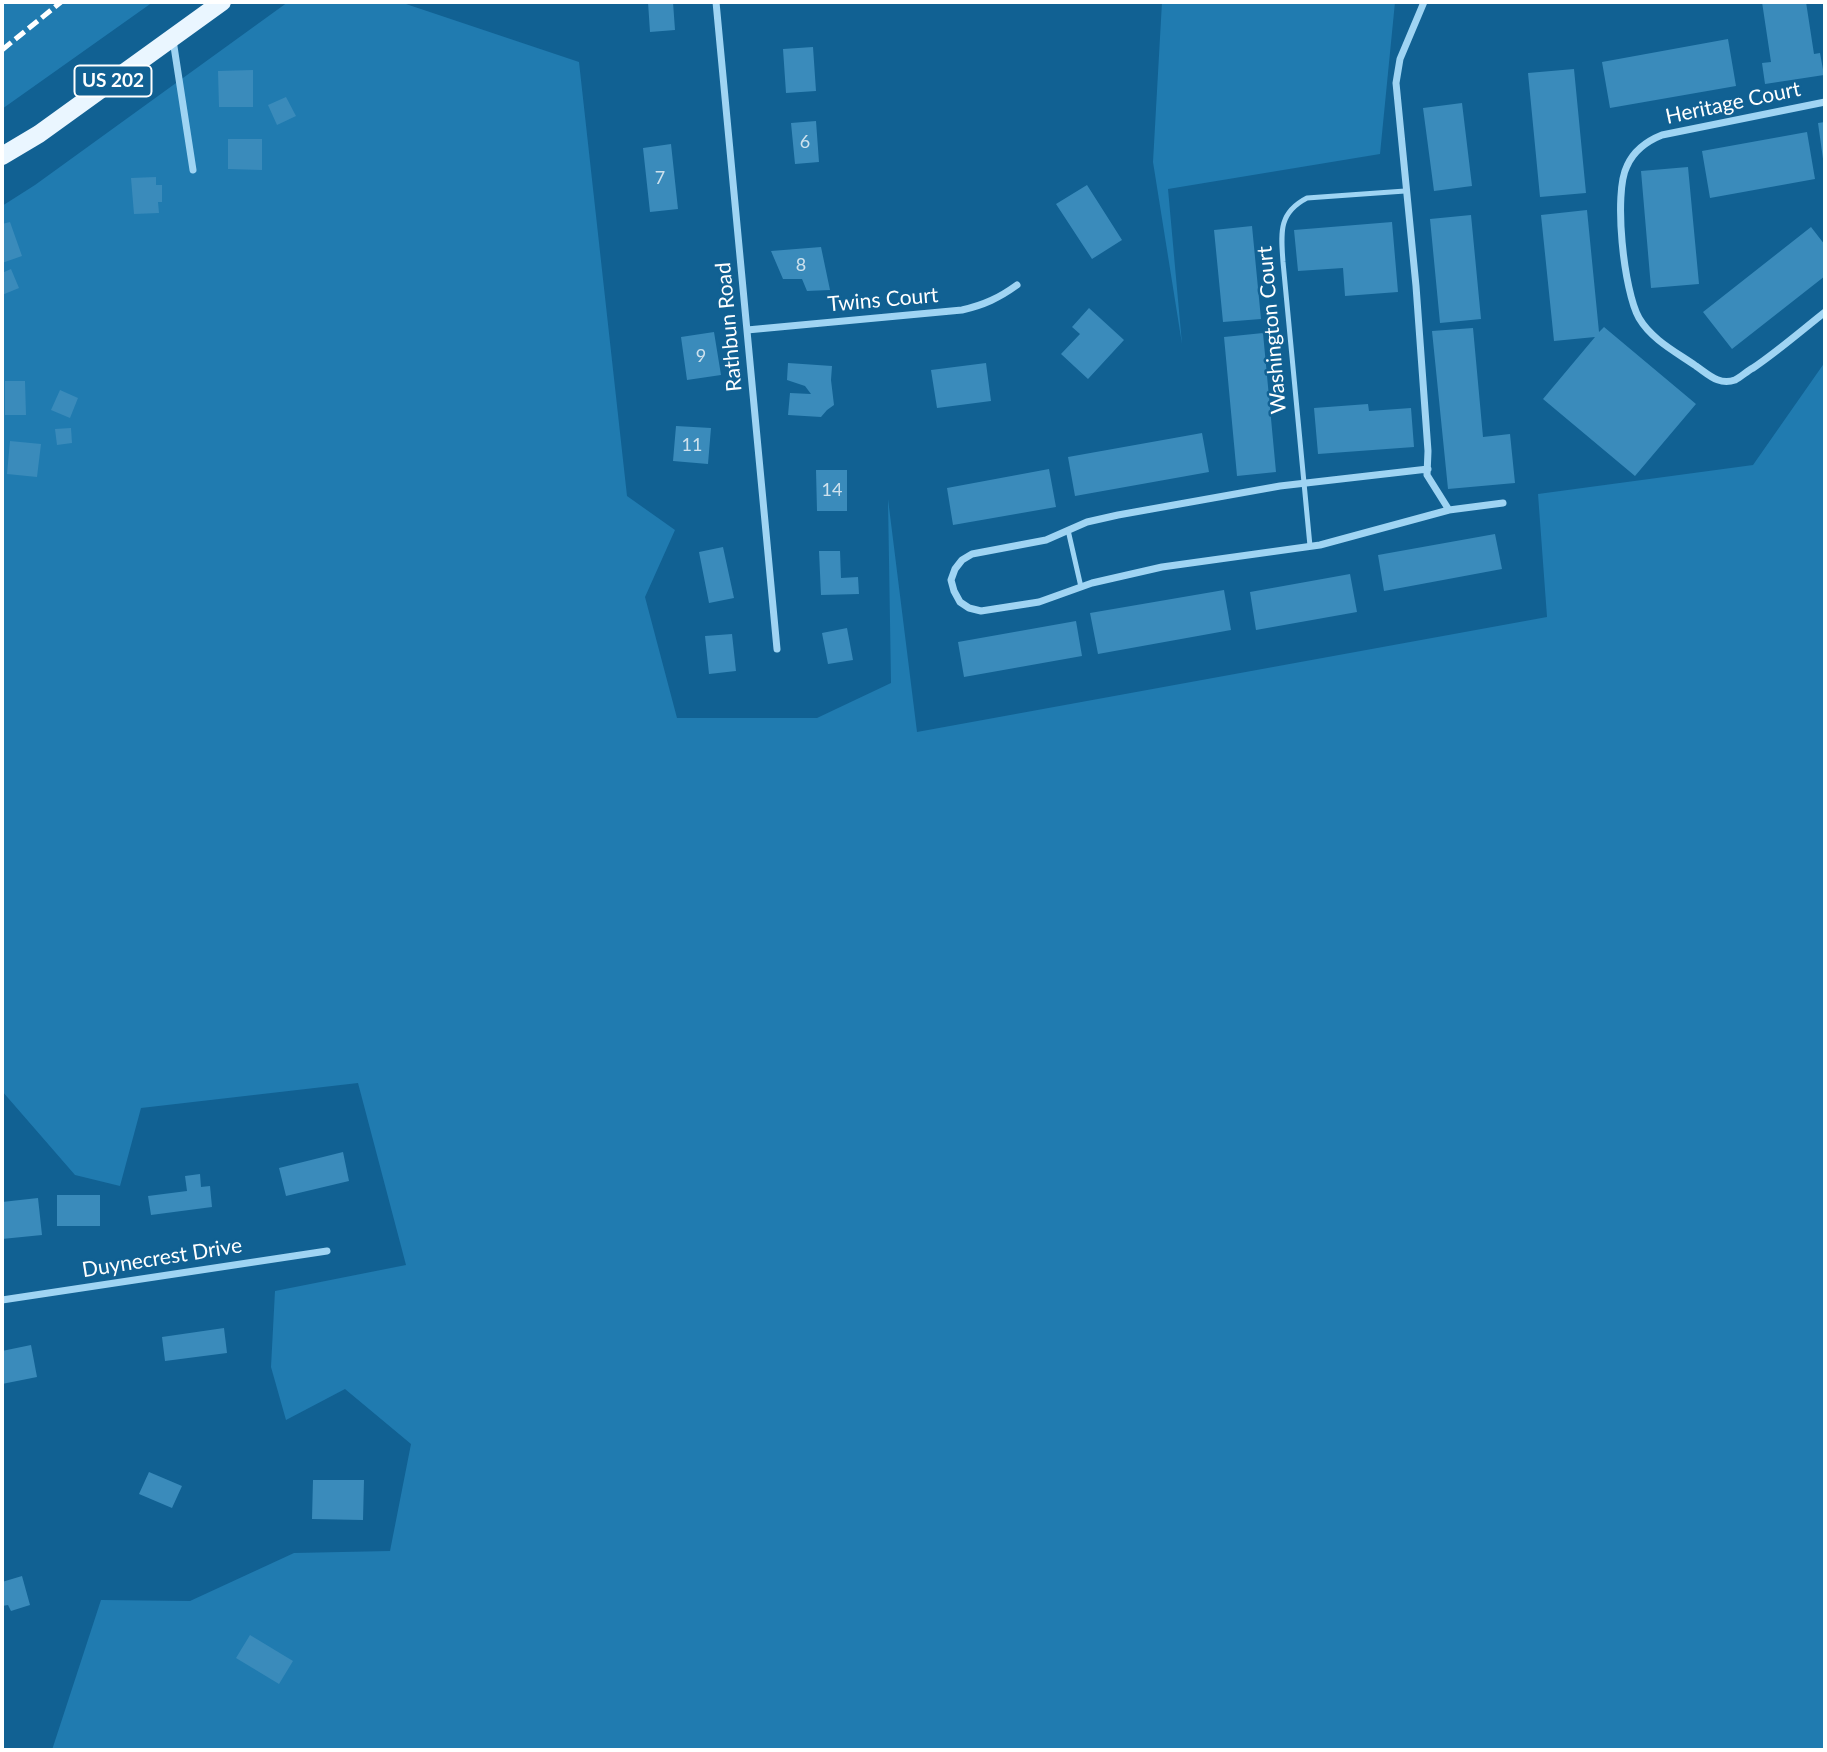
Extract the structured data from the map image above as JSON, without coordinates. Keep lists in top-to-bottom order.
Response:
{
  "streets": {
    "main road": ["US 202"],
    "street": [
      "Heritage Court",
      "Twins Court",
      "Rathbun Road",
      "Duynecrest Drive"
    ],
    "lane": ["Washington Court"]
  },
  "crossings": [
    ["Twins Court", "Rathbun Road"]
  ],
  "house_numbers": [
    "6",
    "7",
    "8",
    "9",
    "11",
    "14"
  ]
}
